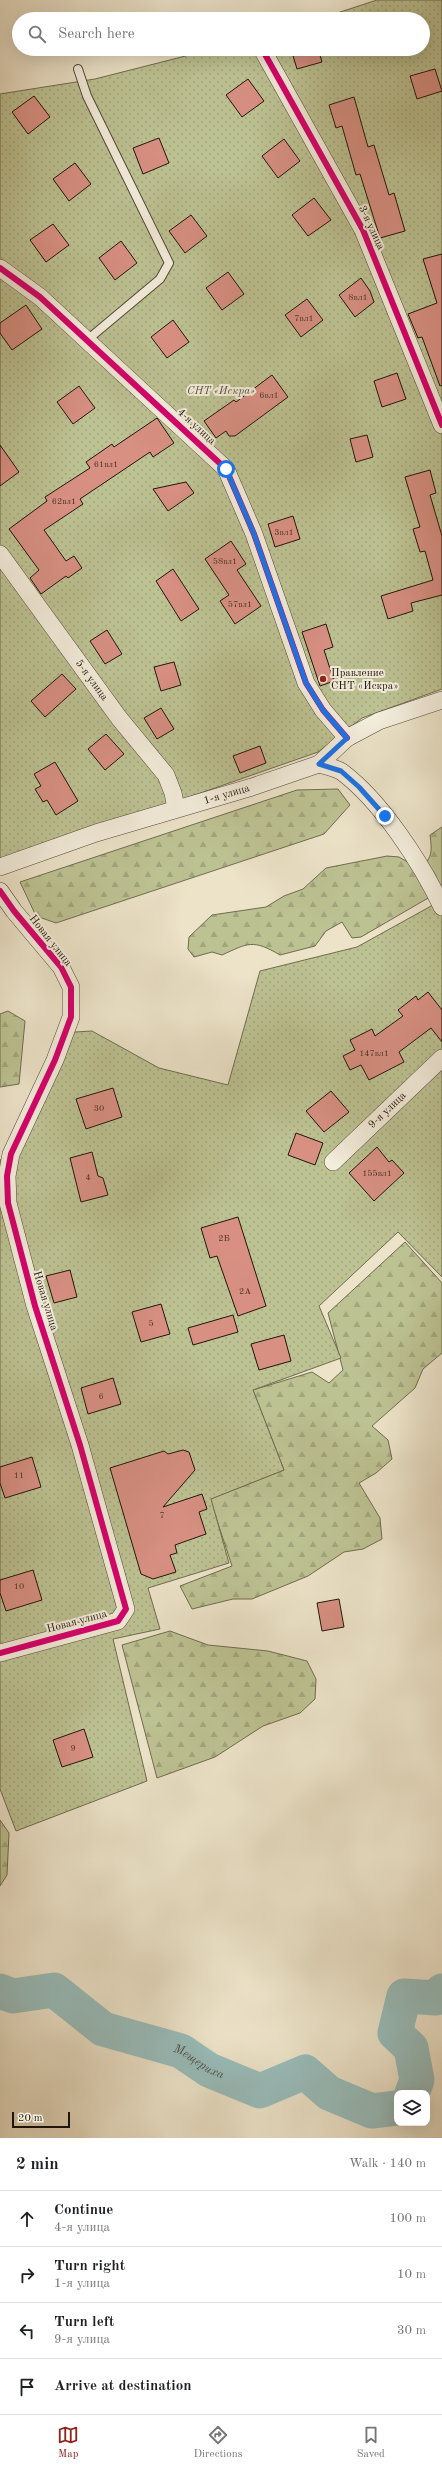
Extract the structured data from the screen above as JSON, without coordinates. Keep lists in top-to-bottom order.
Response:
{
  "streets": {
    "street": [
      "3-я улица",
      "4-я улица",
      "5-я улица",
      "1-я улица",
      "Новая улица",
      "9-я улица"
    ]
  },
  "crossings": [
    ["4-я улица", "1-я улица"],
    ["5-я улица", "1-я улица"]
  ],
  "water": ["Мещериха"],
  "parks": ["СНТ «Искра»"],
  "places": ["Правление СНТ «Искра»"],
  "house_numbers": [
    "8вл1",
    "7вл1",
    "6вл1",
    "61вл1",
    "62вл1",
    "3вл1",
    "58вл1",
    "57вл1",
    "147вл1",
    "30",
    "155вл1",
    "4",
    "2Б",
    "2А",
    "5",
    "6",
    "11",
    "7",
    "10",
    "9"
  ],
  "scale_bar": "20 m",
  "page": {
    "search": "Search here",
    "scale": "20 m",
    "heading": ["2 min", "Walk · 140 m"],
    "list": [
      ["Continue", "4-я улица", "100 m"],
      ["Turn right", "1-я улица", "10 m"],
      ["Turn left", "9-я улица", "30 m"],
      "Arrive at destination"
    ],
    "nav": ["Map", "Directions", "Saved"]
  }
}
